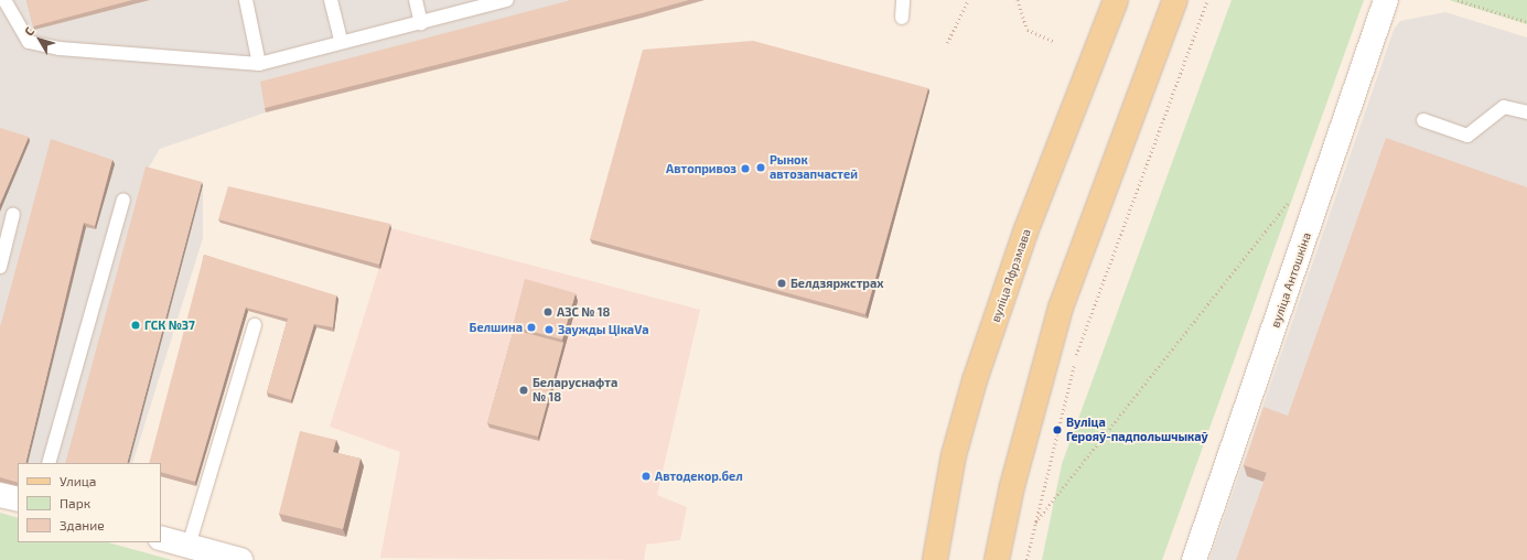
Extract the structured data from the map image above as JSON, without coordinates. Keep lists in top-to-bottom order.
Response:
{
  "streets": {
    "main road": ["вуліца Яфрэмава"],
    "street": ["вуліца Антошкіна"]
  },
  "places": [
    "Рынок автозапчастей",
    "Автопривоз",
    "Белдзяржстрах",
    "АЗС № 18",
    "ГСК №37",
    "Белшина",
    "Заужды ЦікаVа",
    "Беларуснафта № 18",
    "Вуліца Герояў-падпольшчыкаў",
    "Автодекор.бел"
  ],
  "legend": ["Улица", "Парк", "Здание"],
  "north": "top left"
}
